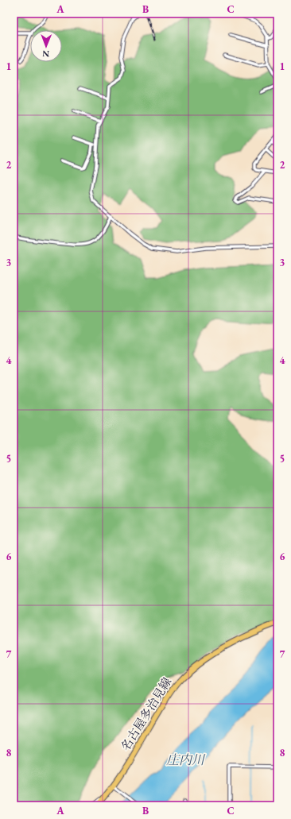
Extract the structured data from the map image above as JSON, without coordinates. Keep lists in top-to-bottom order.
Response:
{
  "streets": {
    "main road": ["名古屋多治見線"]
  },
  "water": ["庄内川"],
  "north": "bottom",
  "grid": {
    "columns": ["A", "B", "C"],
    "rows": [
      "1",
      "2",
      "3",
      "4",
      "5",
      "6",
      "7",
      "8"
    ]
  }
}
